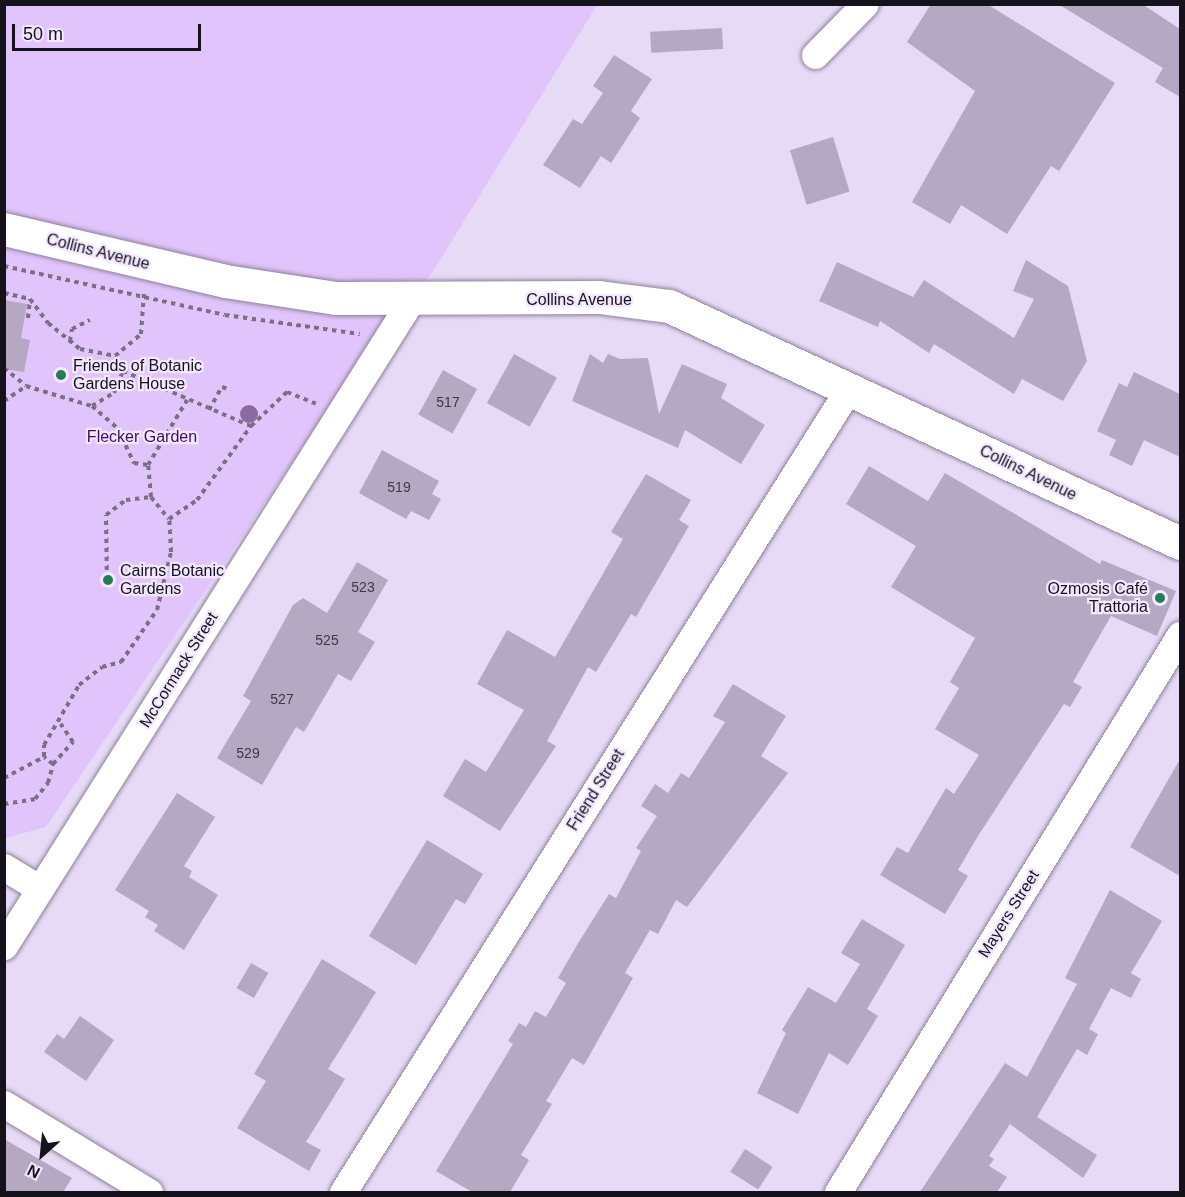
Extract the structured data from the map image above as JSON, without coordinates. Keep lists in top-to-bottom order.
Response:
{
  "streets": {
    "street": [
      "Collins Avenue",
      "McCormack Street",
      "Friend Street",
      "Mayers Street"
    ]
  },
  "crossings": [
    ["Collins Avenue", "McCormack Street"],
    ["Collins Avenue", "Friend Street"]
  ],
  "parks": ["Flecker Garden"],
  "places": ["Friends of Botanic Gardens House", "Cairns Botanic Gardens", "Ozmosis Café Trattoria"],
  "house_numbers": [
    "517",
    "519",
    "523",
    "525",
    "527",
    "529"
  ],
  "scale_bar": "50 m",
  "north": "bottom left"
}
